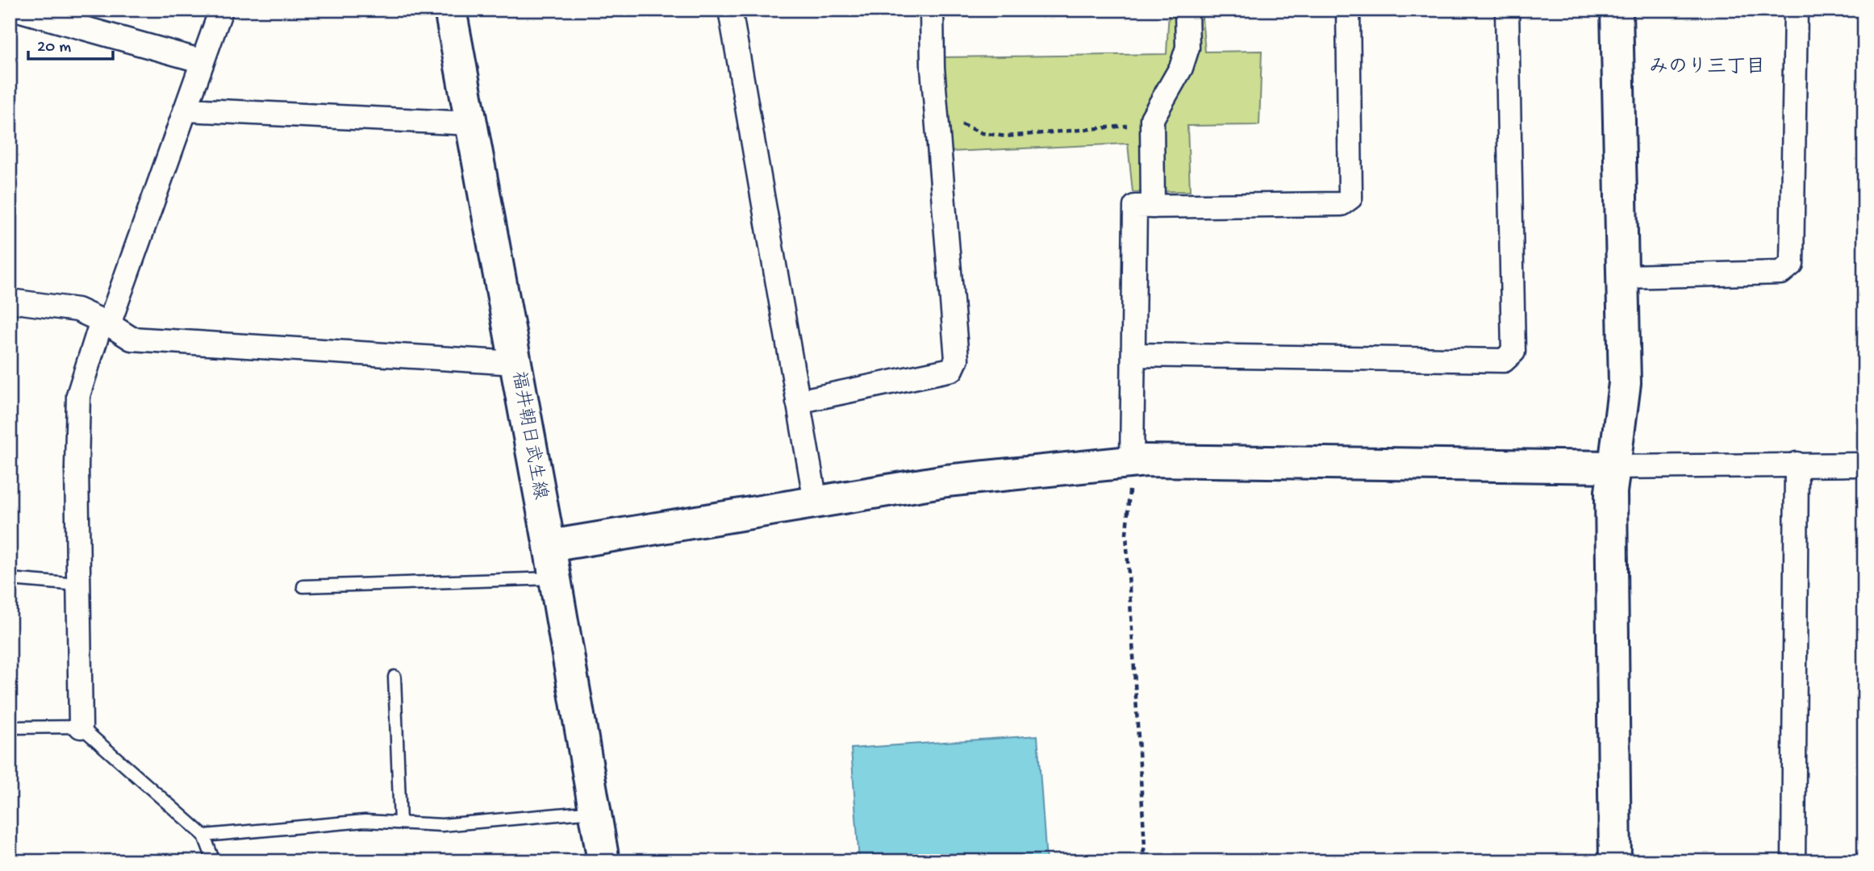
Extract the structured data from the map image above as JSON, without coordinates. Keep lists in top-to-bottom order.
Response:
{
  "streets": {
    "street": ["福井朝日武生線"]
  },
  "districts": ["みのり三丁目"],
  "scale_bar": "20 m"
}
